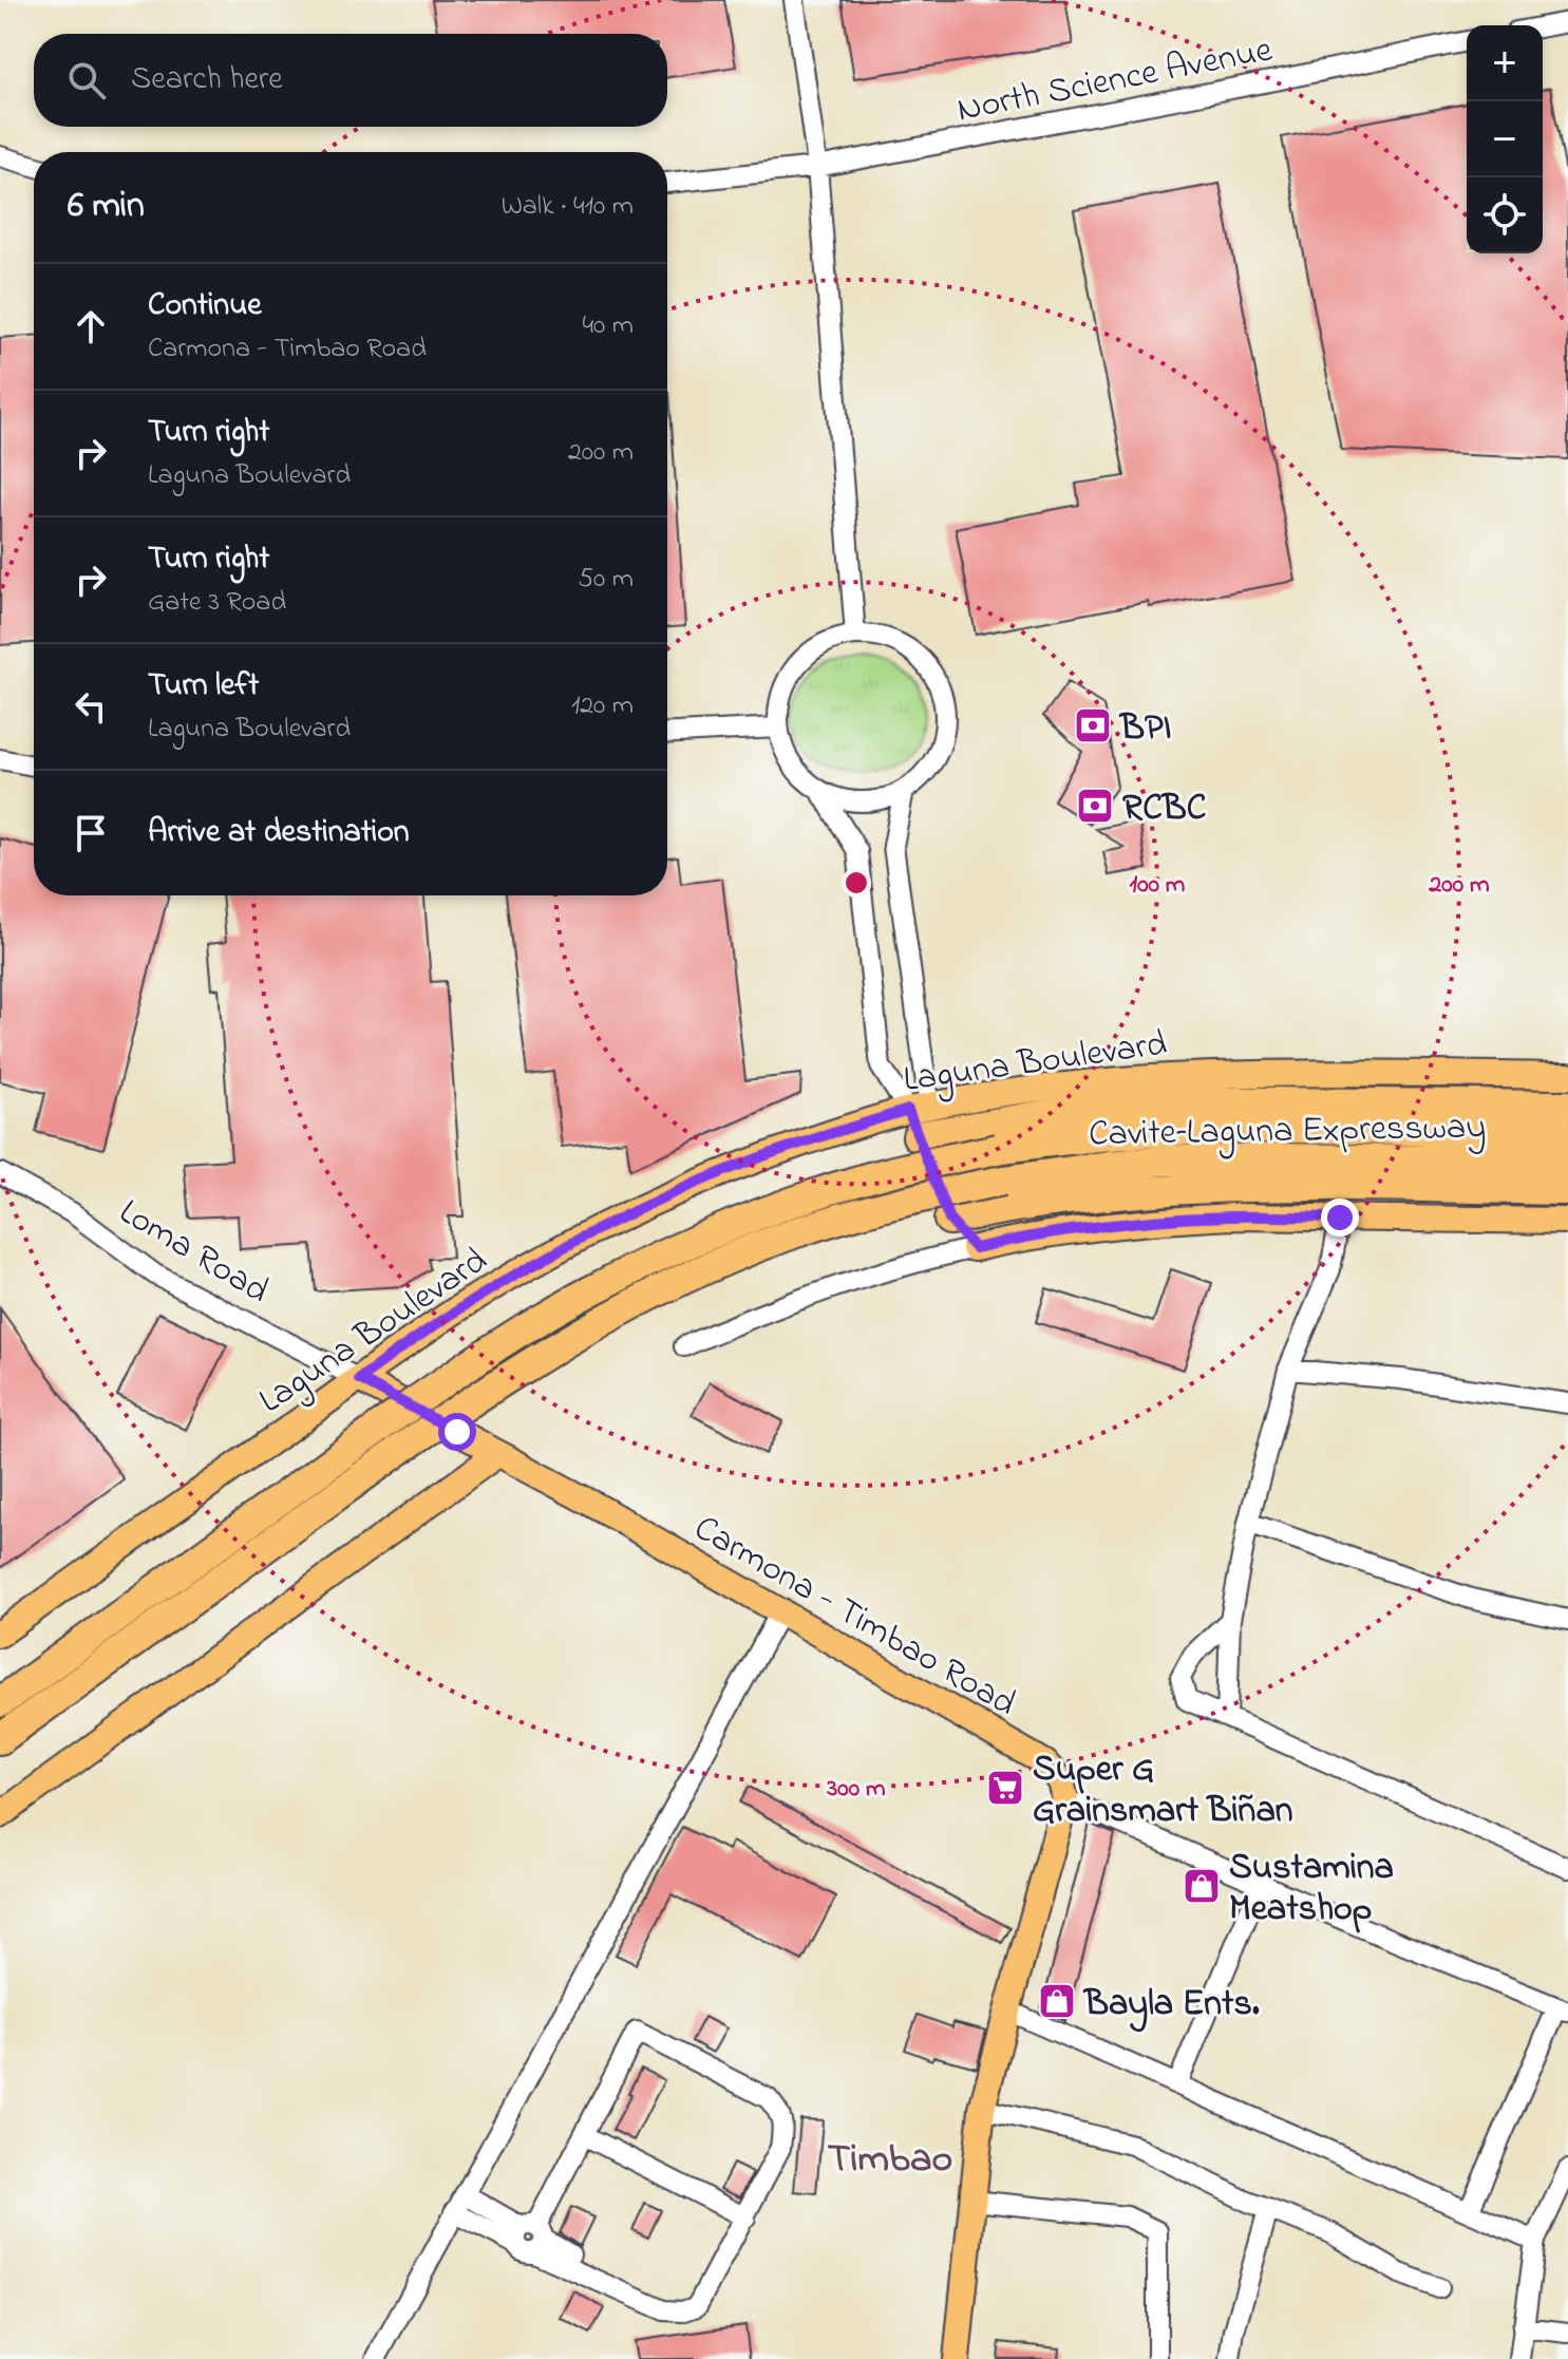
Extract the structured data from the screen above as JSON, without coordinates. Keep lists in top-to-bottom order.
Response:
{
  "streets": {
    "highway": ["Cavite–Laguna Expressway"],
    "main road": ["Laguna Boulevard", "Carmona - Timbao Road"],
    "street": ["North Science Avenue", "Loma Road"]
  },
  "crossings": [
    ["Laguna Boulevard", "Loma Road"],
    ["Laguna Boulevard", "Carmona - Timbao Road"],
    ["Loma Road", "Carmona - Timbao Road"]
  ],
  "districts": ["Timbao"],
  "places": {
    "bank": ["BPI", "RCBC"],
    "supermarket": ["Super G Grainsmart Biñan"],
    "shop": ["Sustamina Meatshop", "Bayla Ents."]
  },
  "page": {
    "map_buttons": ["+", "−"],
    "search": "Search here",
    "heading": ["6 min", "Walk · 410 m"],
    "list": [
      ["Continue", "Carmona - Timbao Road", "40 m"],
      ["Turn right", "Laguna Boulevard", "200 m"],
      ["Turn right", "Gate 3 Road", "50 m"],
      ["Turn left", "Laguna Boulevard", "120 m"],
      "Arrive at destination"
    ]
  },
  "rings": ["100 m", "200 m", "300 m"]
}
